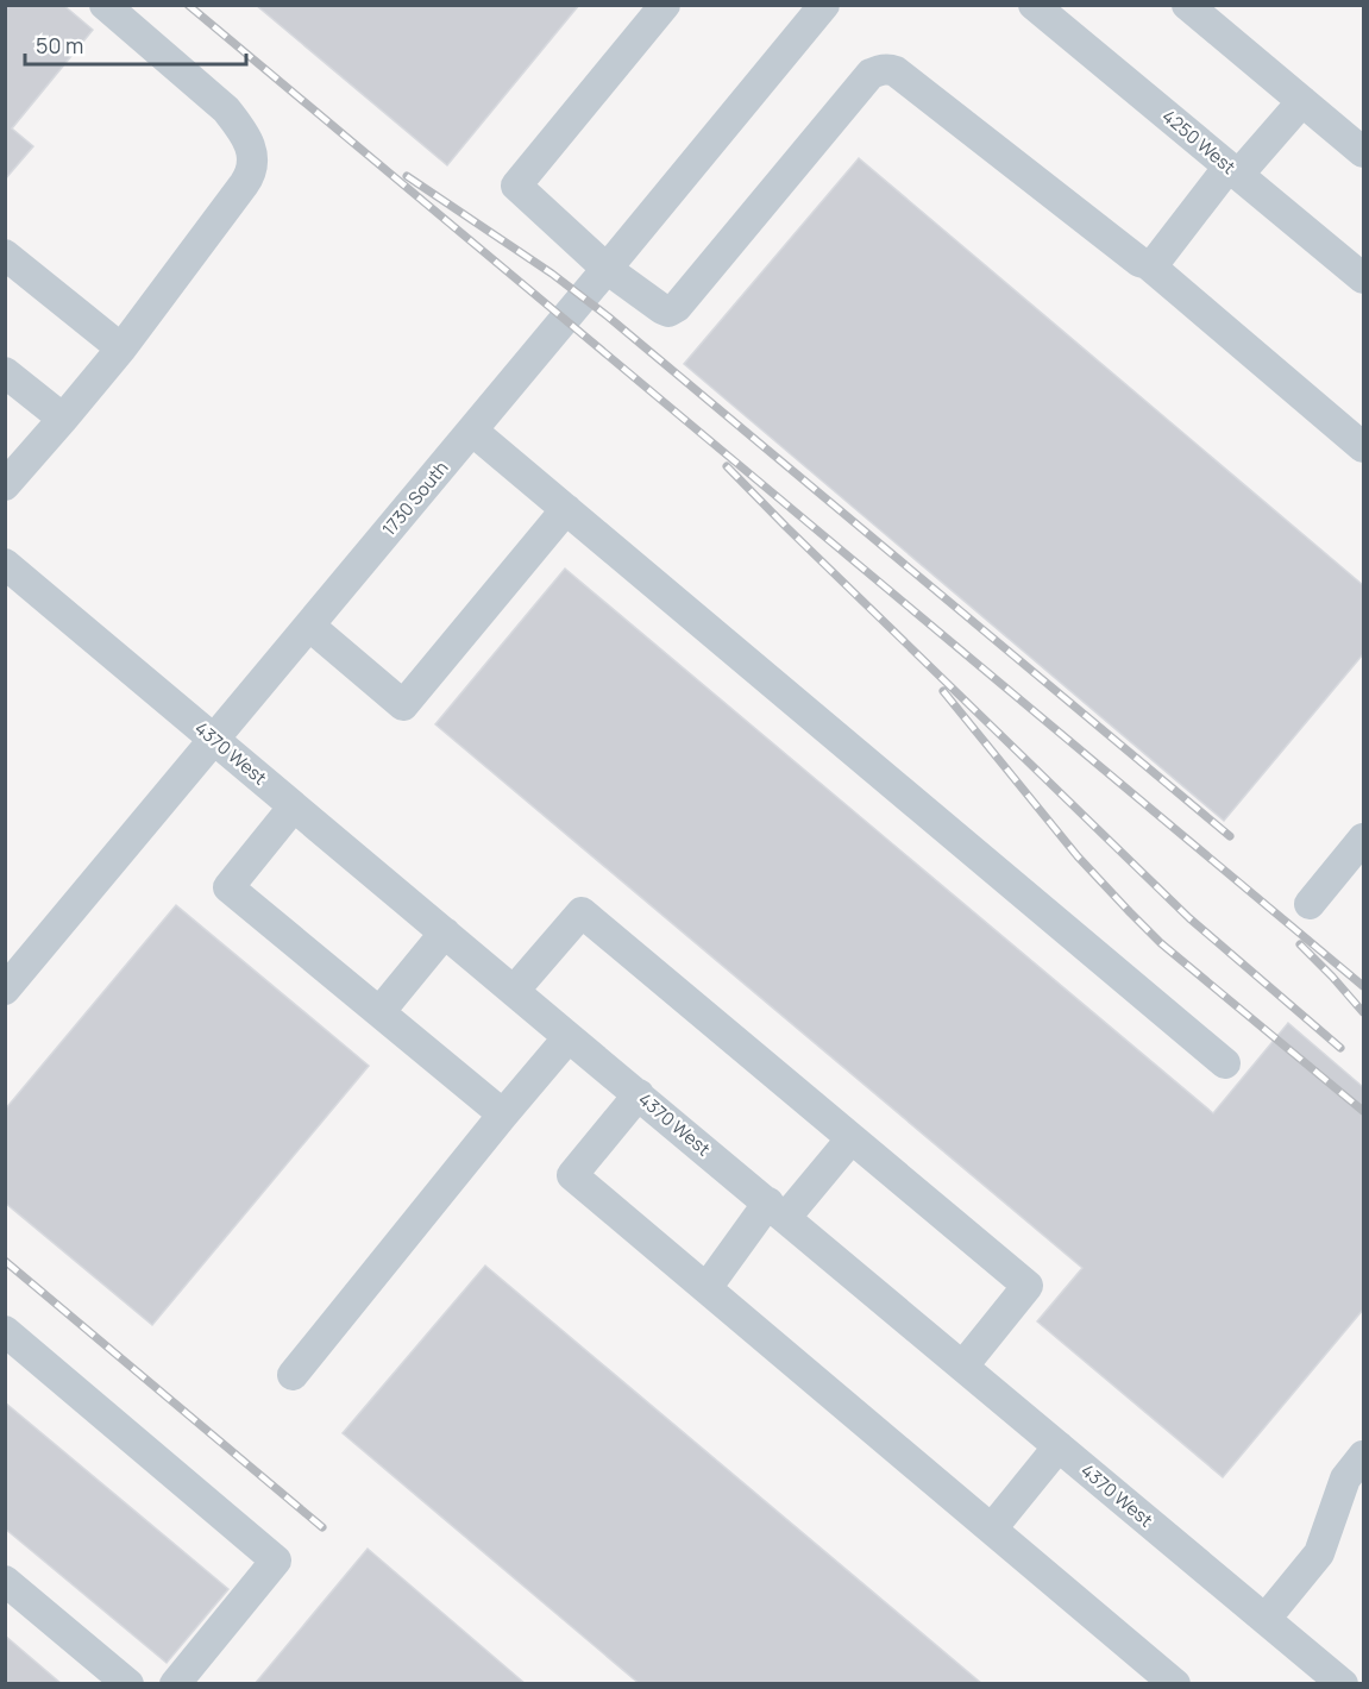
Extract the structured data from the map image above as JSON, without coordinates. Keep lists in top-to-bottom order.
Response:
{
  "streets": {
    "street": ["4250 West", "1730 South", "4370 West"]
  },
  "crossings": [
    ["1730 South", "4370 West"]
  ],
  "scale_bar": "50 m"
}
